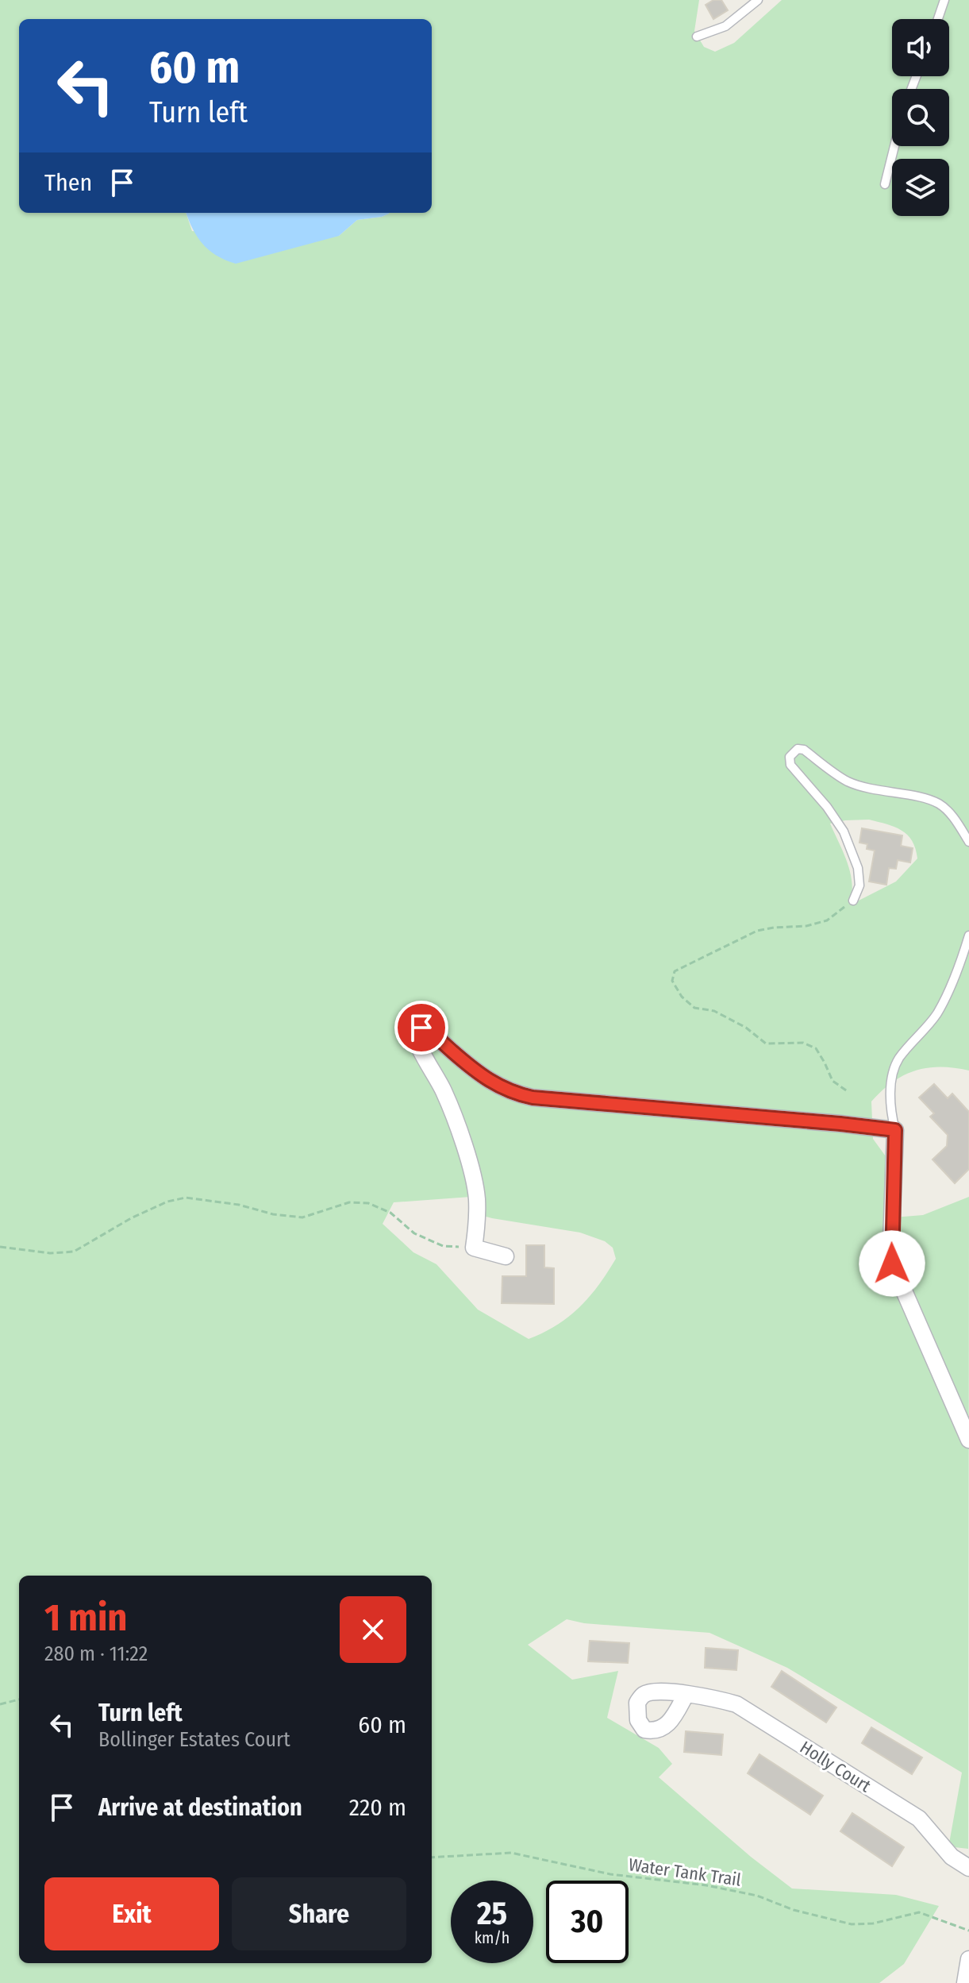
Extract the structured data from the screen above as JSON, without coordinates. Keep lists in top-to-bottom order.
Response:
{
  "streets": {
    "street": ["Holly Court"],
    "path": ["Water Tank Trail"]
  },
  "page": {
    "turn": ["60 m", "Turn left"],
    "then": "Then",
    "heading": ["1 min", "280 m · 11:22"],
    "list": [
      {
        "name": "Turn left",
        "note": "Bollinger Estates Court",
        "value": "60 m"
      },
      {
        "name": "Arrive at destination",
        "value": "220 m"
      }
    ],
    "buttons": ["Exit", "Share"],
    "speed": "25 km/h",
    "limit": "30"
  }
}
